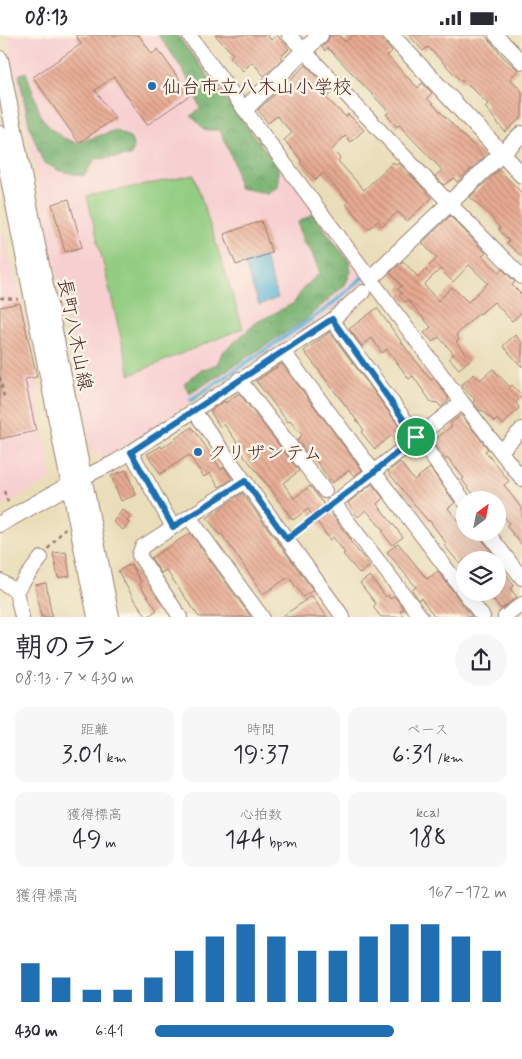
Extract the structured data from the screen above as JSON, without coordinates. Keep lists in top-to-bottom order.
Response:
{
  "streets": {
    "street": ["長町八木山線"]
  },
  "places": ["仙台市立八木山小学校", "クリザンテム"],
  "north": "top right",
  "page": {
    "status": "08:13",
    "heading": ["朝のラン", "08:13 · 7 × 430 m"],
    "stats": [
      ["距離", "3.01 km"],
      ["時間", "19:37"],
      ["ペース", "6:31 /km"],
      ["獲得標高", "49 m"],
      ["心拍数", "144 bpm"],
      ["kcal", "188"]
    ],
    "chart": ["獲得標高", "167–172 m"],
    "list": [
      {
        "name": "430 m",
        "note": "6:41"
      }
    ]
  }
}
